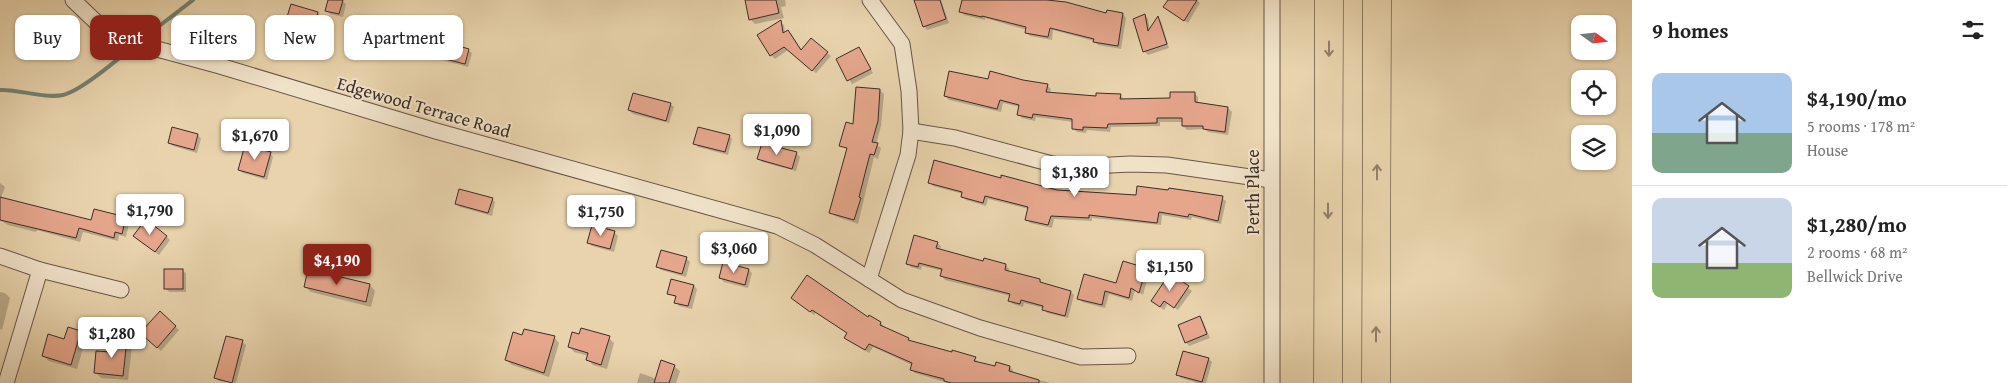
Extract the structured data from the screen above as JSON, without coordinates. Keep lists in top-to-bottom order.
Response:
{
  "streets": {
    "street": ["Edgewood Terrace Road", "Perth Place"]
  },
  "north": "right",
  "page": {
    "heading": "9 homes",
    "chip": [
      "Buy",
      "Rent",
      "Filters",
      "New",
      "Apartment"
    ],
    "list": [
      {
        "name": "$4,190/mo",
        "note": "5 rooms · 178 m² · House"
      },
      {
        "name": "$1,280/mo",
        "note": "2 rooms · 68 m² · Bellwick Drive"
      }
    ],
    "price": [
      "$1,090",
      "$1,670",
      "$1,380",
      "$1,790",
      "$1,750",
      "$3,060",
      "$4,190",
      "$1,150",
      "$1,280"
    ]
  }
}
